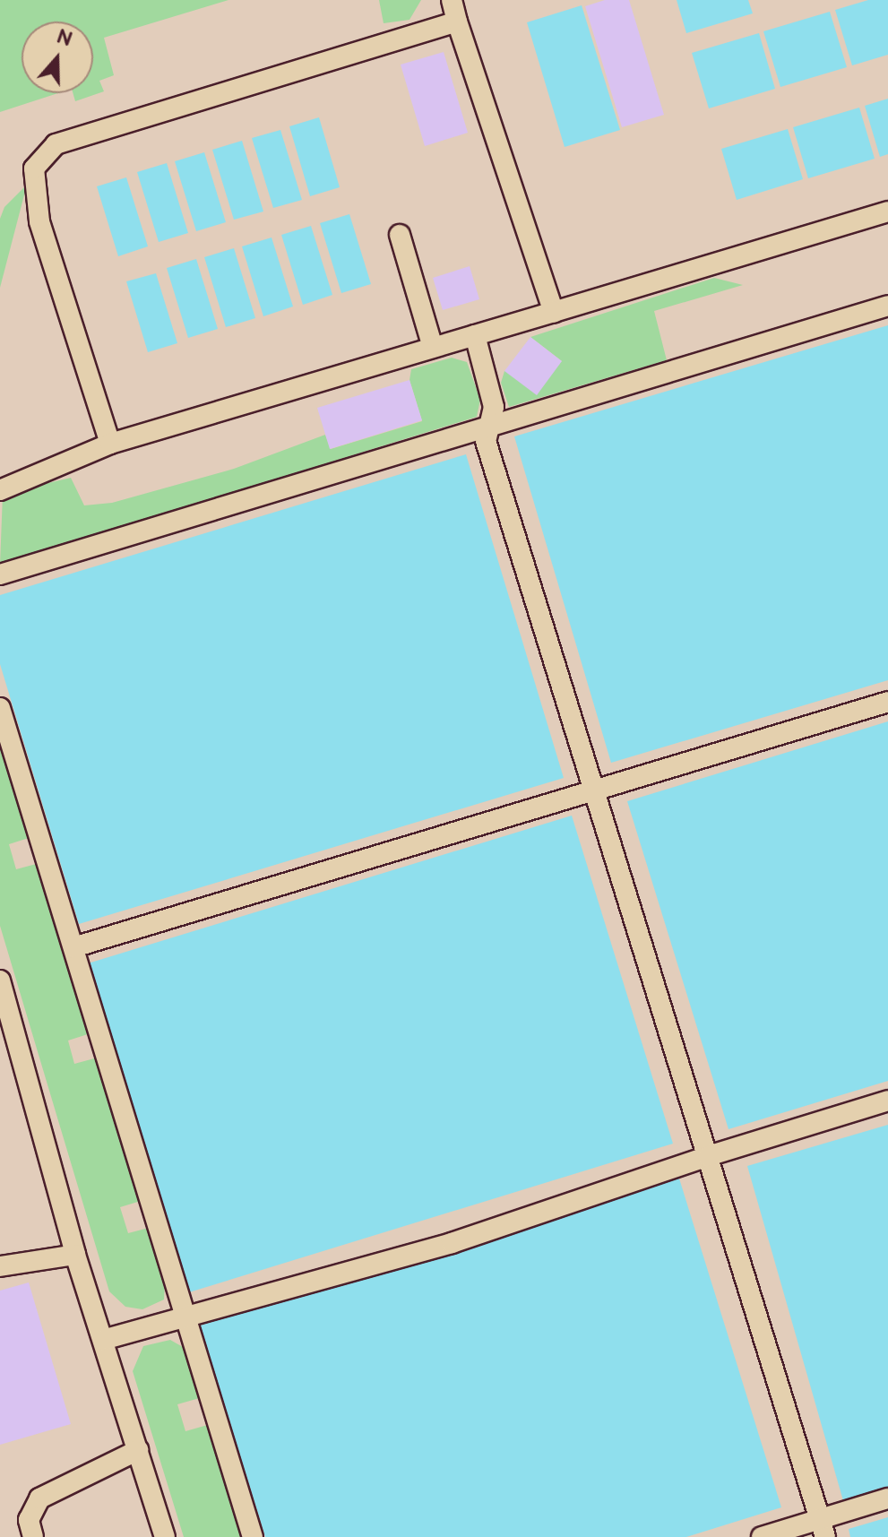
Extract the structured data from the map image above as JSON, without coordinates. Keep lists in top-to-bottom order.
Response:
{
  "north": "top"
}
